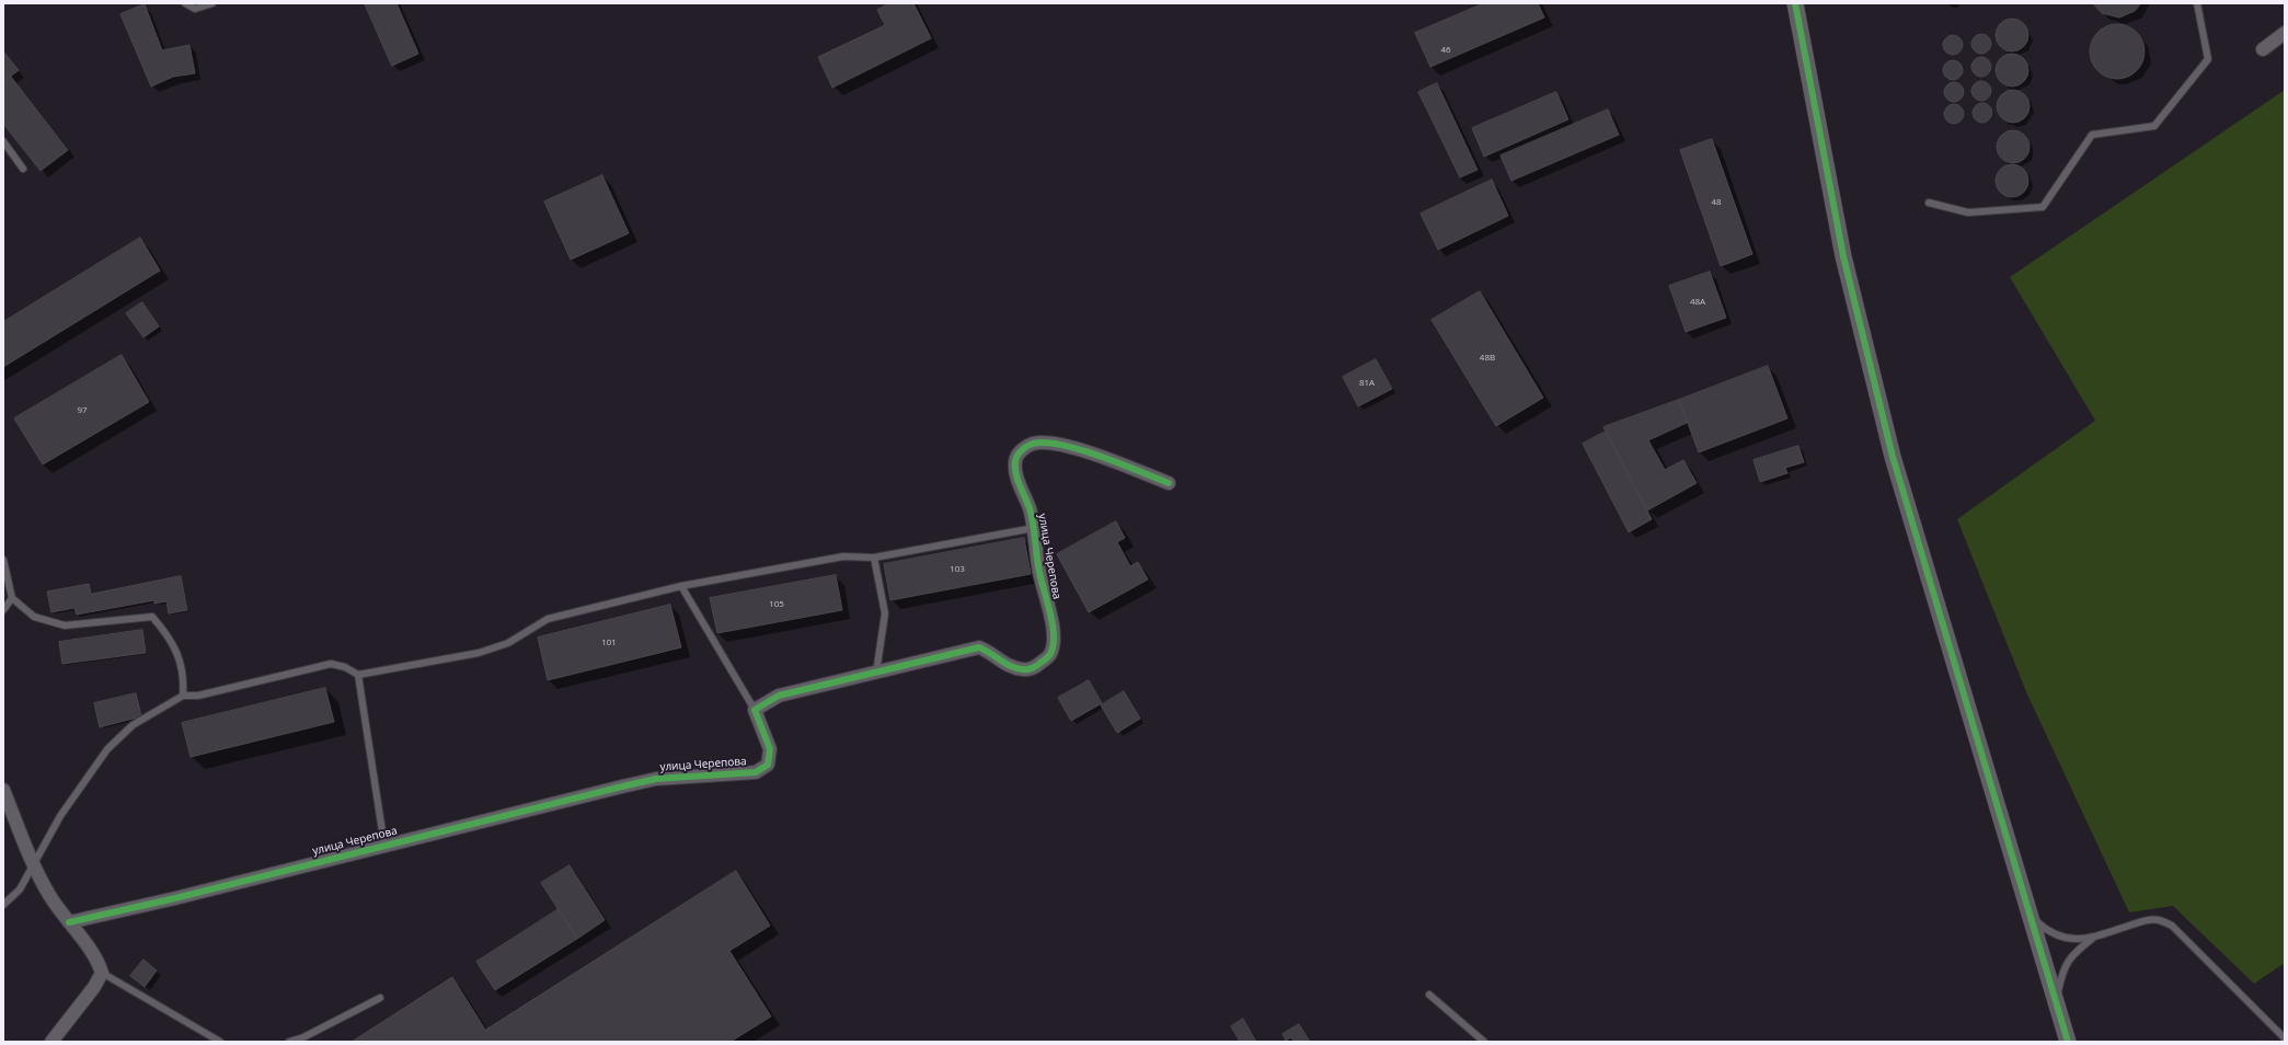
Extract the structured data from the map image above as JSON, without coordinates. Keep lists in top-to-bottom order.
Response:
{
  "streets": {
    "street": ["улица Черепова"]
  },
  "house_numbers": [
    "46",
    "48",
    "48А",
    "48В",
    "81А",
    "97",
    "103",
    "105",
    "101"
  ]
}
